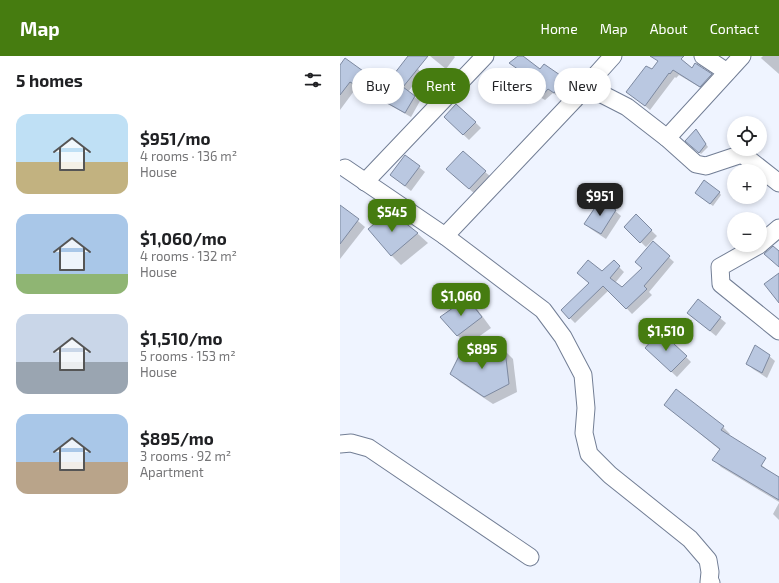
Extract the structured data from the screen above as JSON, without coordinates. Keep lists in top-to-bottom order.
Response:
{
  "page": {
    "header": "Map",
    "nav": [
      "Home",
      "Map",
      "About",
      "Contact"
    ],
    "heading": "5 homes",
    "chip": [
      "Buy",
      "Rent",
      "Filters",
      "New"
    ],
    "list": [
      {
        "name": "$951/mo",
        "note": "4 rooms · 136 m² · House"
      },
      {
        "name": "$1,060/mo",
        "note": "4 rooms · 132 m² · House"
      },
      {
        "name": "$1,510/mo",
        "note": "5 rooms · 153 m² · House"
      },
      {
        "name": "$895/mo",
        "note": "3 rooms · 92 m² · Apartment"
      }
    ],
    "map_buttons": ["+", "−"],
    "price": [
      "$951",
      "$545",
      "$1,060",
      "$1,510",
      "$895"
    ]
  }
}
